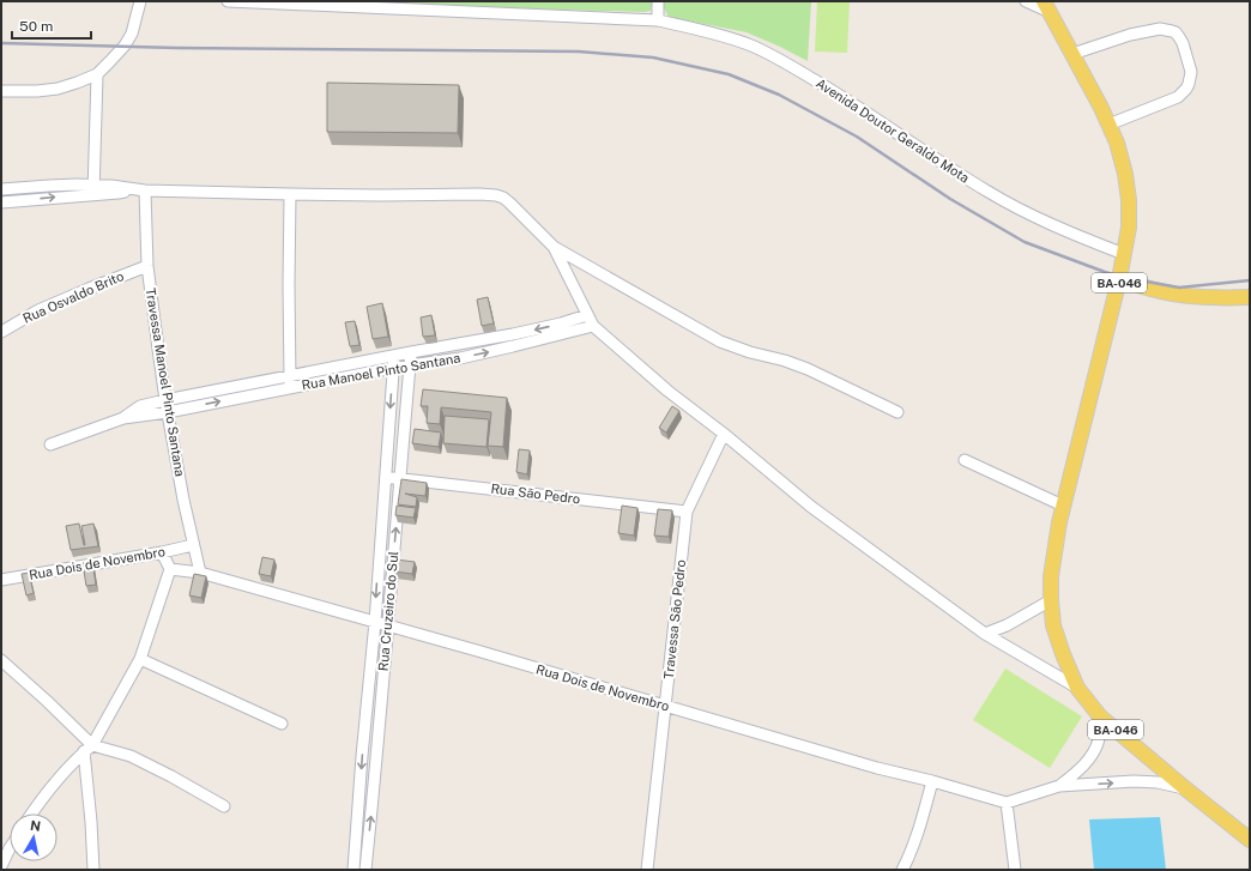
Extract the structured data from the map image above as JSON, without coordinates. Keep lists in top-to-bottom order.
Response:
{
  "streets": {
    "main road": ["BA-046"],
    "street": [
      "Avenida Doutor Geraldo Mota",
      "Rua Osvaldo Brito",
      "Rua Manoel Pinto Santana",
      "Travessa Manoel Pinto Santana",
      "Rua São Pedro",
      "Rua Dois de Novembro",
      "Rua Cruzeiro do Sul",
      "Travessa São Pedro"
    ]
  },
  "crossings": [
    ["Avenida Doutor Geraldo Mota", "BA-046"],
    ["Rua Osvaldo Brito", "Travessa Manoel Pinto Santana"],
    ["Rua Manoel Pinto Santana", "Travessa Manoel Pinto Santana"],
    ["Rua Manoel Pinto Santana", "Rua Cruzeiro do Sul"],
    ["Travessa Manoel Pinto Santana", "Rua Dois de Novembro"],
    ["Rua São Pedro", "Rua Cruzeiro do Sul"],
    ["Rua São Pedro", "Travessa São Pedro"],
    ["Rua Dois de Novembro", "Rua Cruzeiro do Sul"],
    ["Rua Dois de Novembro", "Travessa São Pedro"]
  ],
  "scale_bar": "50 m",
  "north": "top"
}
